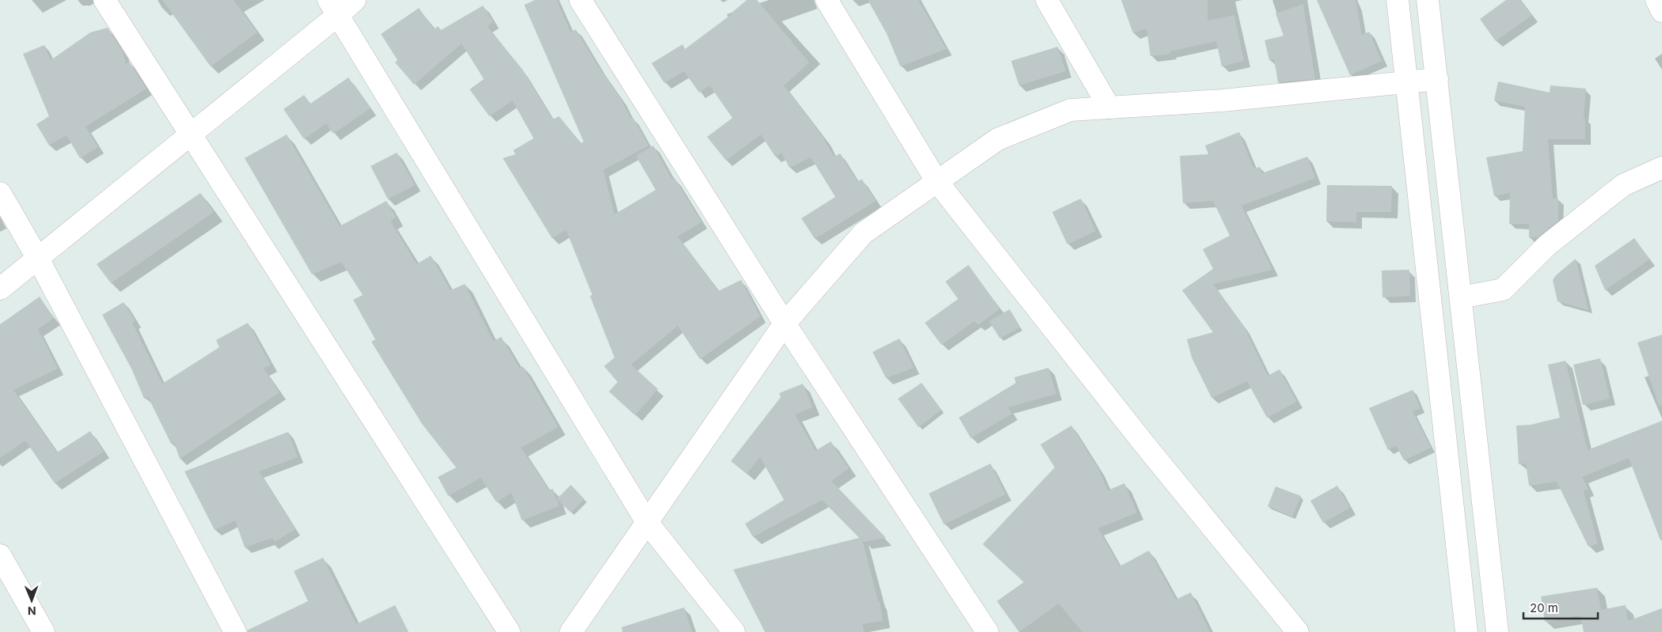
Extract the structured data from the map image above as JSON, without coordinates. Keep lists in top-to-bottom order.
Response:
{
  "scale_bar": "20 m",
  "north": "bottom"
}
